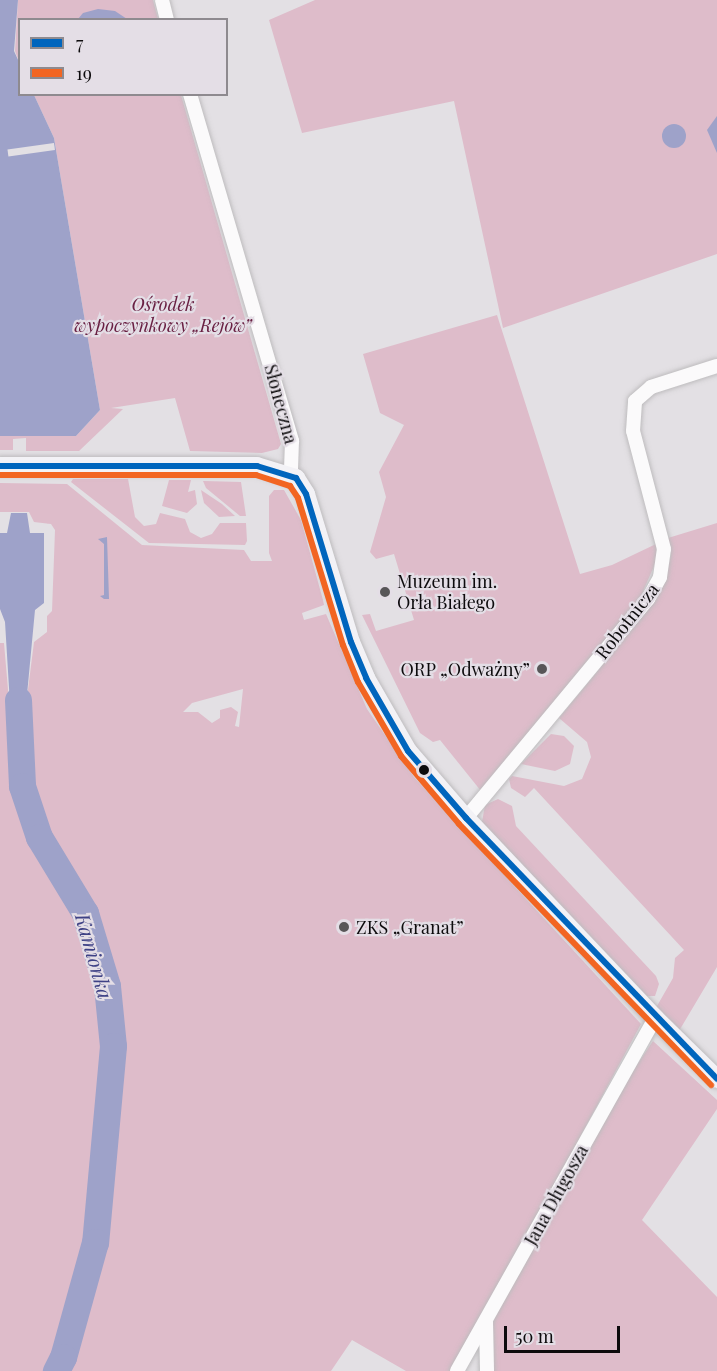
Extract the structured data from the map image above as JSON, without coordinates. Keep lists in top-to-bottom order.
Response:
{
  "streets": {
    "street": ["Słoneczna", "Robotnicza", "Jana Długosza"]
  },
  "water": ["Kamionka"],
  "parks": ["Ośrodek wypoczynkowy „Rejów”"],
  "places": ["Muzeum im. Orła Białego", "ORP „Odważny”", "ZKS „Granat”"],
  "lines": ["transit line 7", "transit line 19"],
  "legend": ["7", "19"],
  "scale_bar": "50 m"
}
